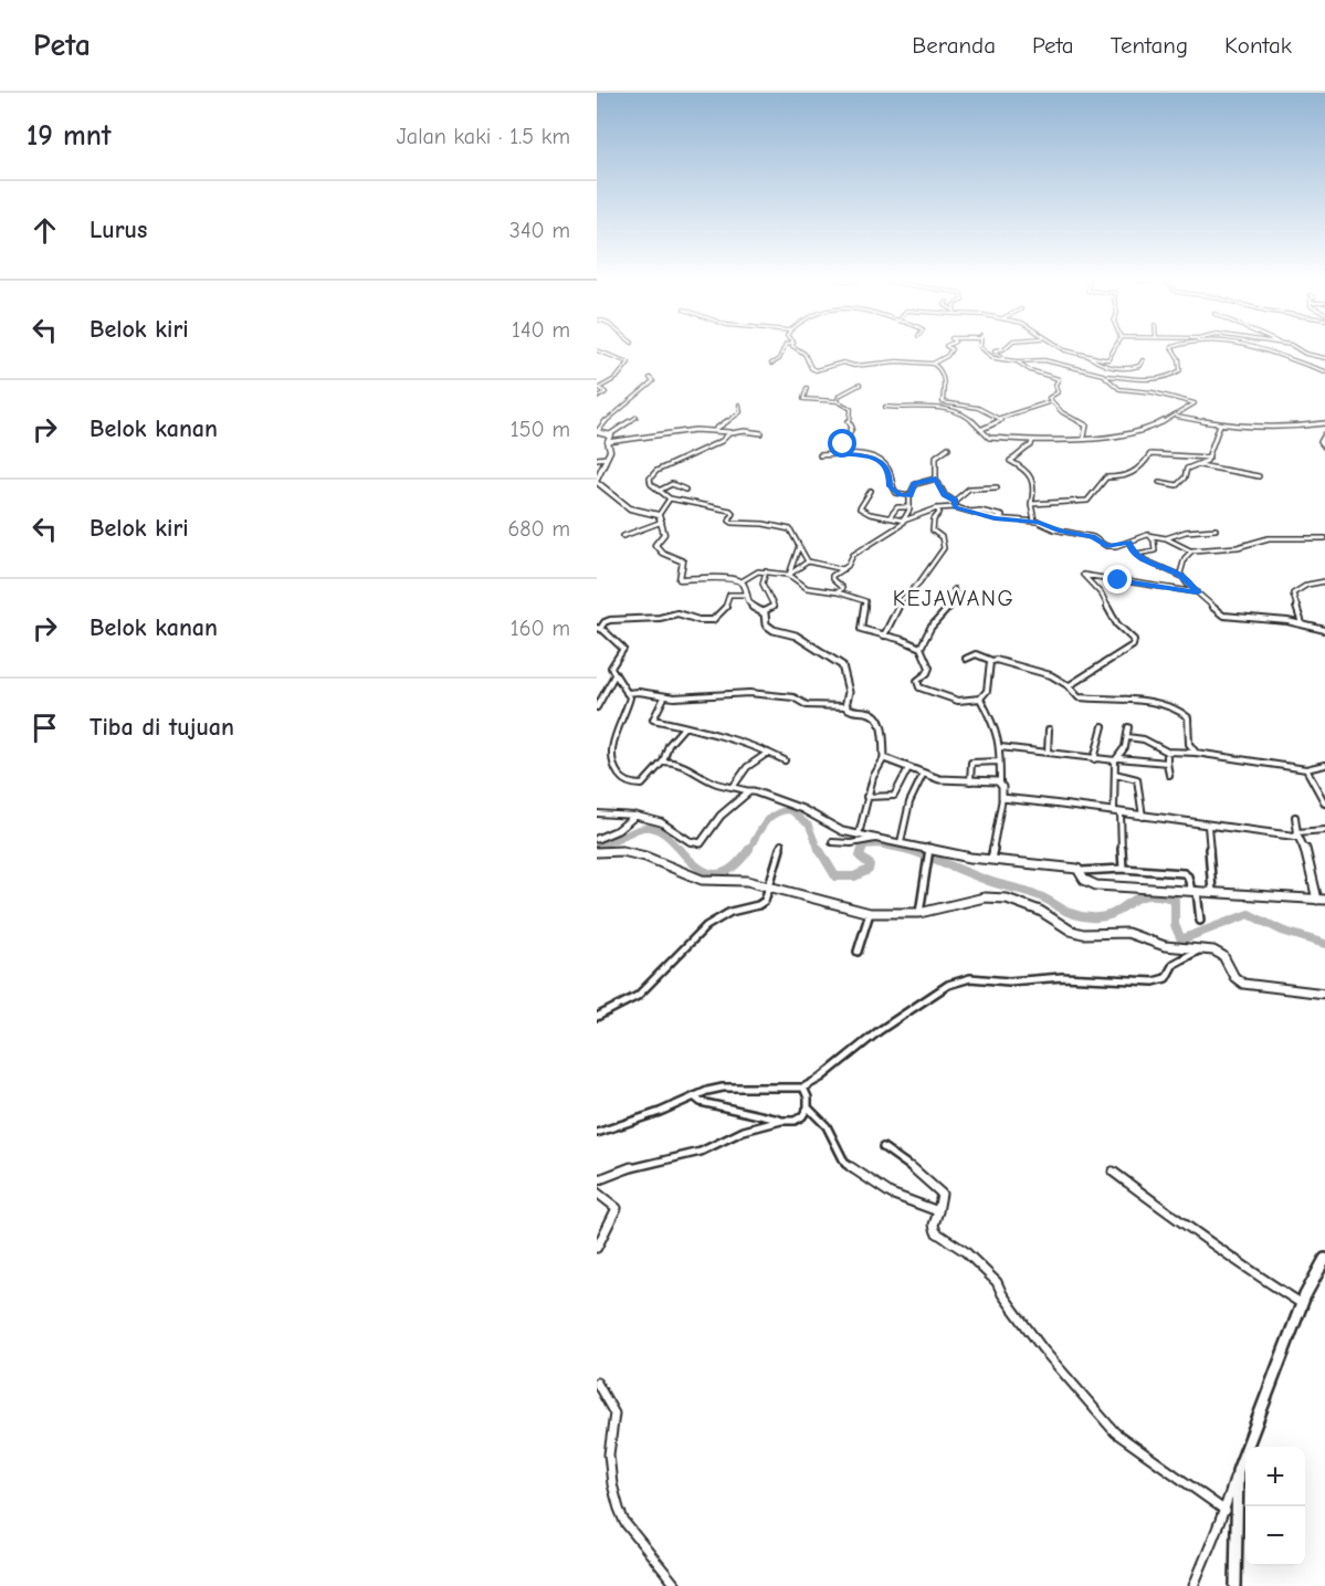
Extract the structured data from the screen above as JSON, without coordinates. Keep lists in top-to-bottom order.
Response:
{
  "districts": ["KEJAWANG"],
  "page": {
    "header": "Peta",
    "nav": [
      "Beranda",
      "Peta",
      "Tentang",
      "Kontak"
    ],
    "heading": ["19 mnt", "Jalan kaki · 1.5 km"],
    "list": [
      ["Lurus", "340 m"],
      ["Belok kiri", "140 m"],
      ["Belok kanan", "150 m"],
      ["Belok kiri", "680 m"],
      ["Belok kanan", "160 m"],
      "Tiba di tujuan"
    ],
    "map_buttons": ["+", "−"]
  }
}
